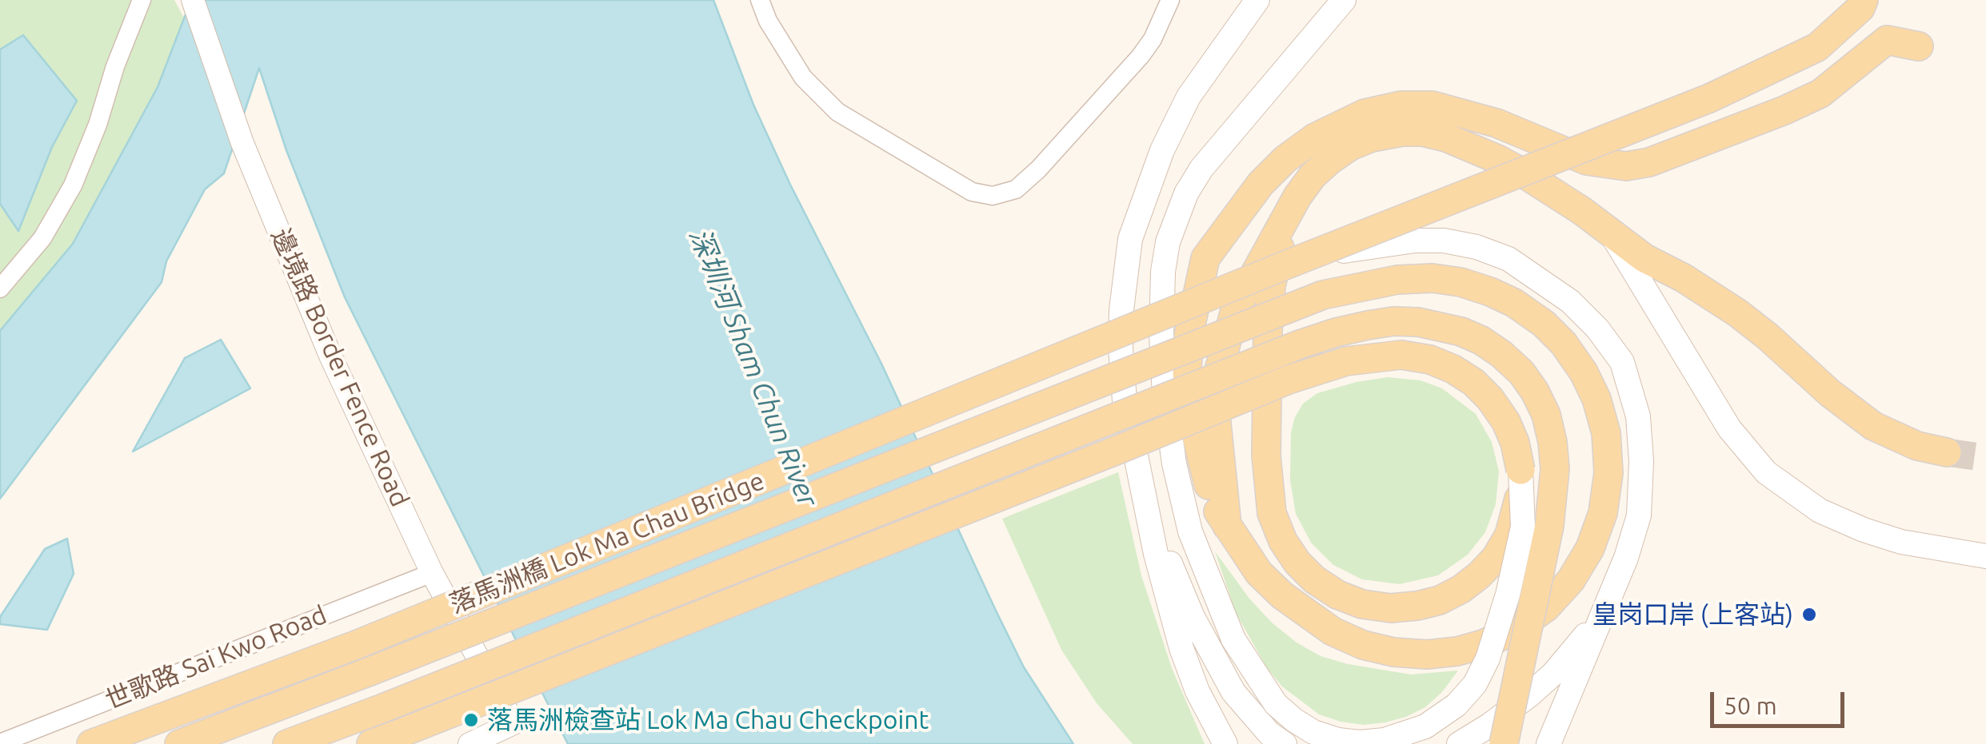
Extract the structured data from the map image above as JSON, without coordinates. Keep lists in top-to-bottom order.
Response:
{
  "streets": {
    "main road": ["落馬洲橋 Lok Ma Chau Bridge"],
    "street": ["邊境路 Border Fence Road", "世歌路 Sai Kwo Road"]
  },
  "crossings": [
    ["邊境路 Border Fence Road", "世歌路 Sai Kwo Road"]
  ],
  "water": ["深圳河 Sham Chun River"],
  "places": ["皇岗口岸 (上客站)", "落馬洲檢查站 Lok Ma Chau Checkpoint"],
  "scale_bar": "50 m"
}
